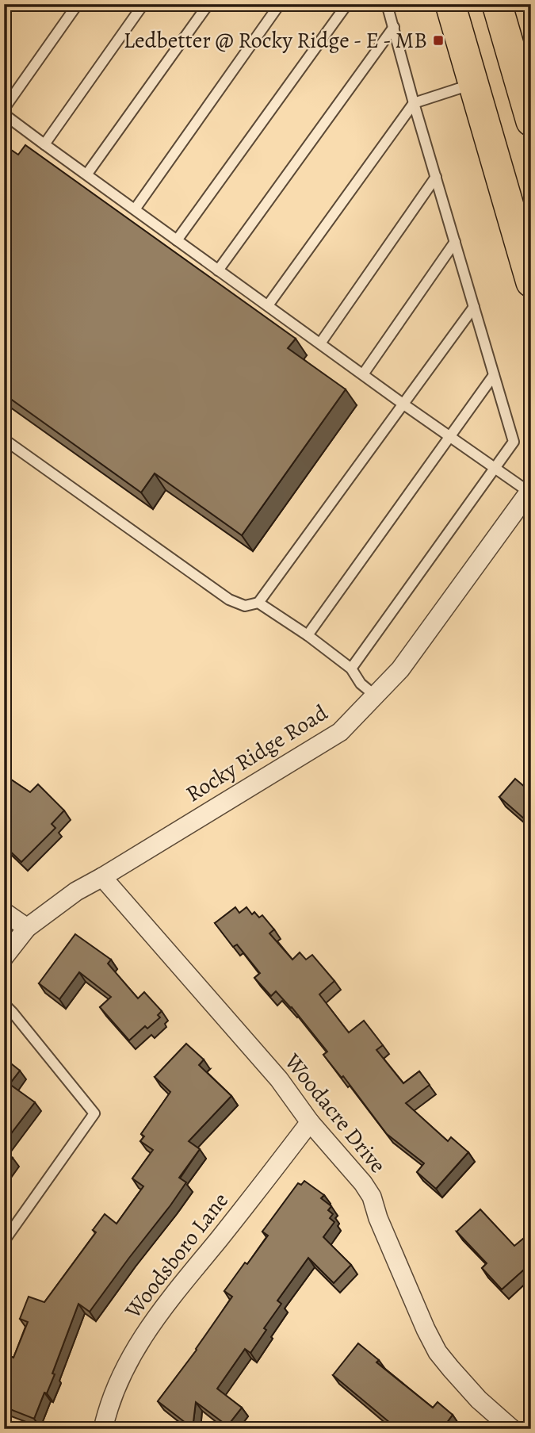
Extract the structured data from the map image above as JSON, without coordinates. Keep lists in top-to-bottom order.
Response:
{
  "streets": {
    "street": ["Rocky Ridge Road", "Woodacre Drive", "Woodsboro Lane"]
  },
  "crossings": [
    ["Rocky Ridge Road", "Woodacre Drive"],
    ["Woodacre Drive", "Woodsboro Lane"]
  ],
  "places": {
    "transit": ["Ledbetter @ Rocky Ridge - E - MB"]
  }
}
